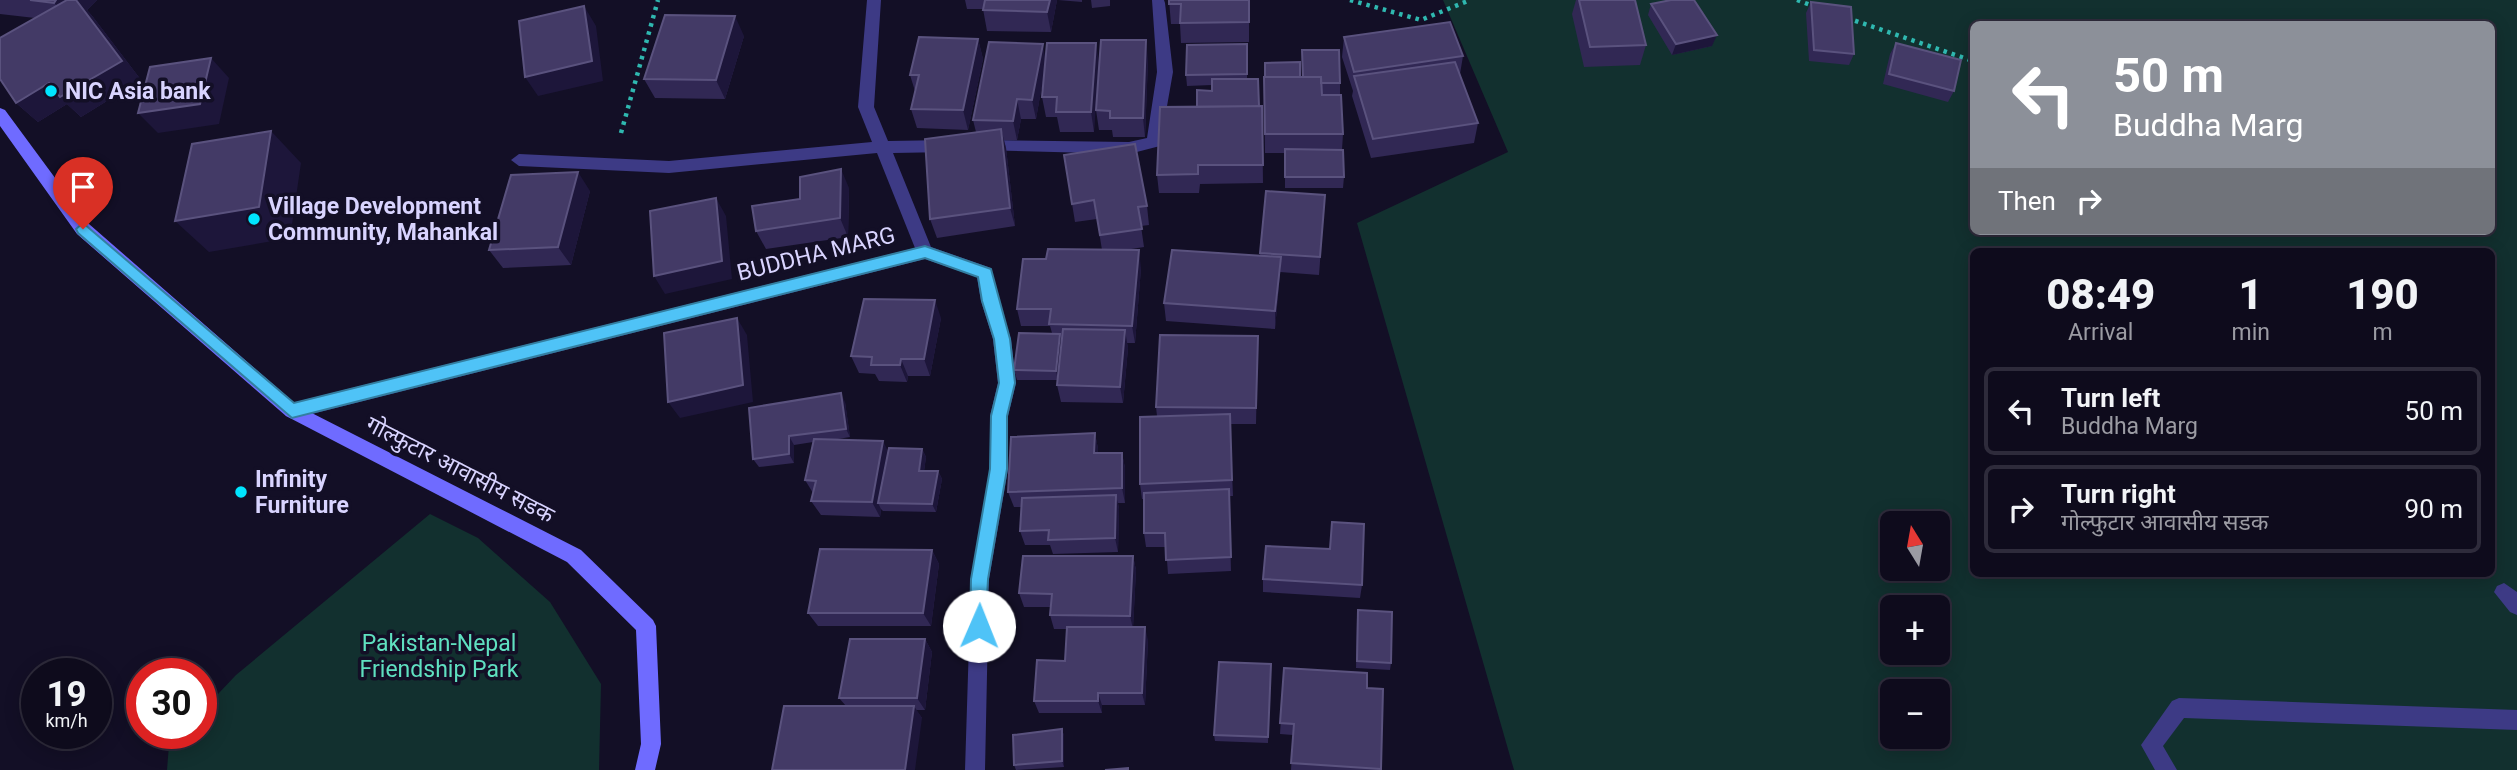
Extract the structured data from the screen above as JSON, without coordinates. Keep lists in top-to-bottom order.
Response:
{
  "streets": {
    "main road": ["गोल्फुटार आवासीय सडक"],
    "street": ["BUDDHA MARG"]
  },
  "crossings": [
    ["BUDDHA MARG", "गोल्फुटार आवासीय सडक"]
  ],
  "parks": ["Pakistan-Nepal Friendship Park"],
  "places": ["NIC Asia bank", "Village Development Community, Mahankal", "Infinity Furniture"],
  "north": "top",
  "page": {
    "turn": ["50 m", "Buddha Marg"],
    "then": "Then",
    "eta": [
      "08:49",
      "Arrival",
      "1",
      "min",
      "190",
      "m"
    ],
    "list": [
      {
        "name": "Turn left",
        "note": "Buddha Marg",
        "value": "50 m"
      },
      {
        "name": "Turn right",
        "note": "गोल्फुटार आवासीय सडक",
        "value": "90 m"
      }
    ],
    "map_buttons": ["+", "−"],
    "speed": "19 km/h",
    "limit": "30"
  }
}
